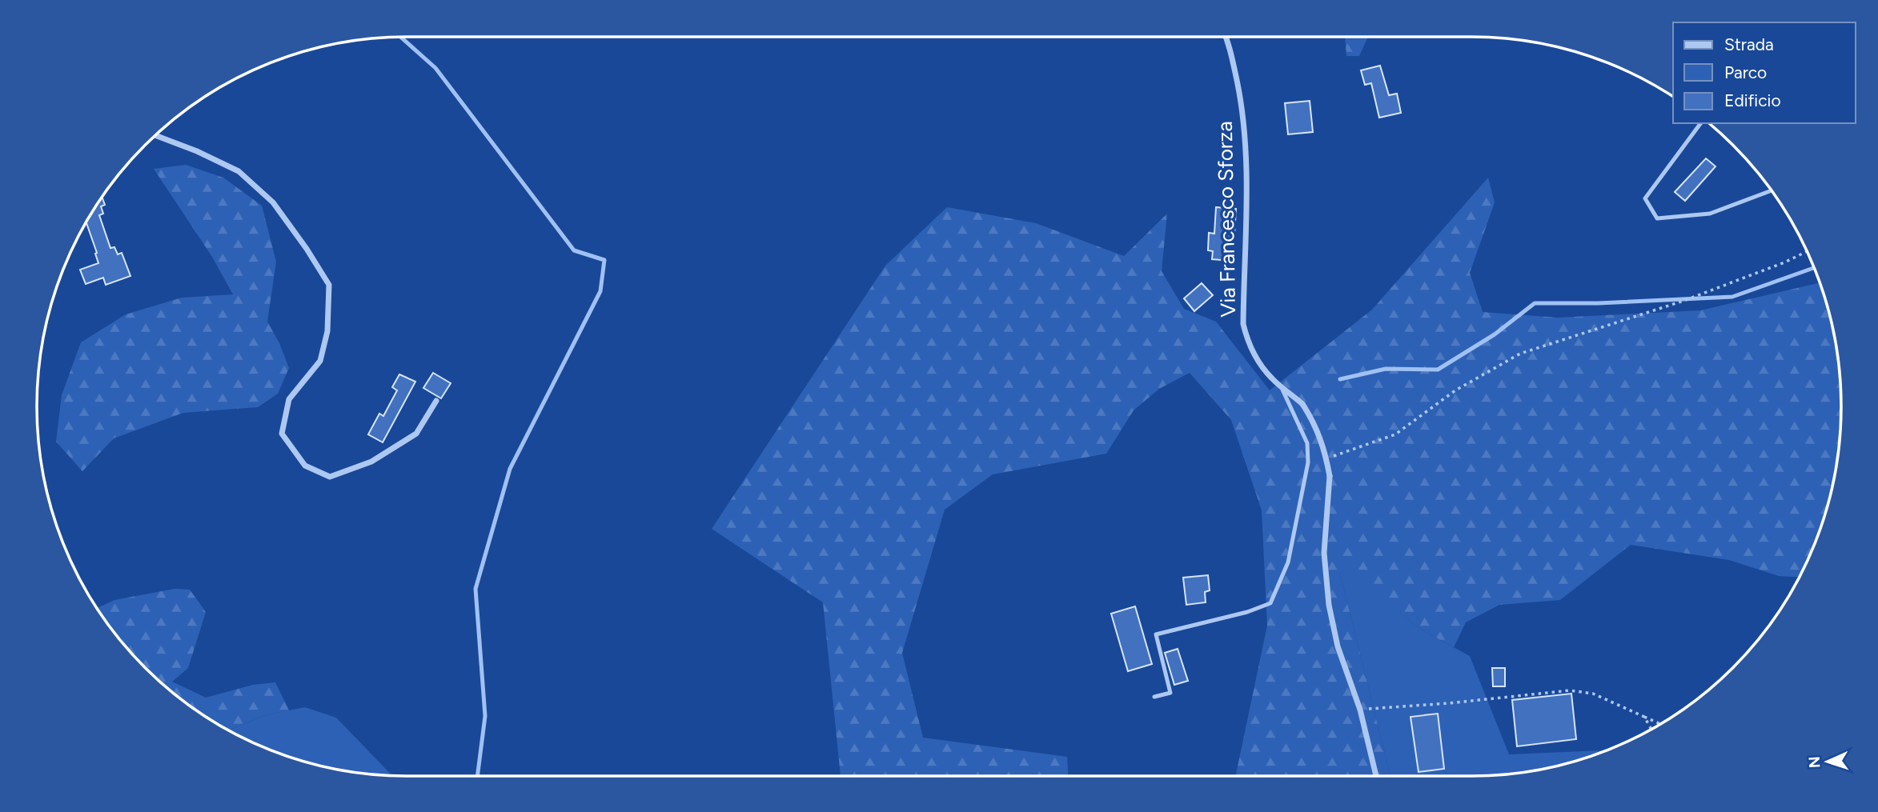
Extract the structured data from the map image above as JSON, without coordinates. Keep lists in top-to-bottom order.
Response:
{
  "streets": {
    "street": ["Via Francesco Sforza"]
  },
  "legend": ["Strada", "Parco", "Edificio"],
  "north": "left"
}
